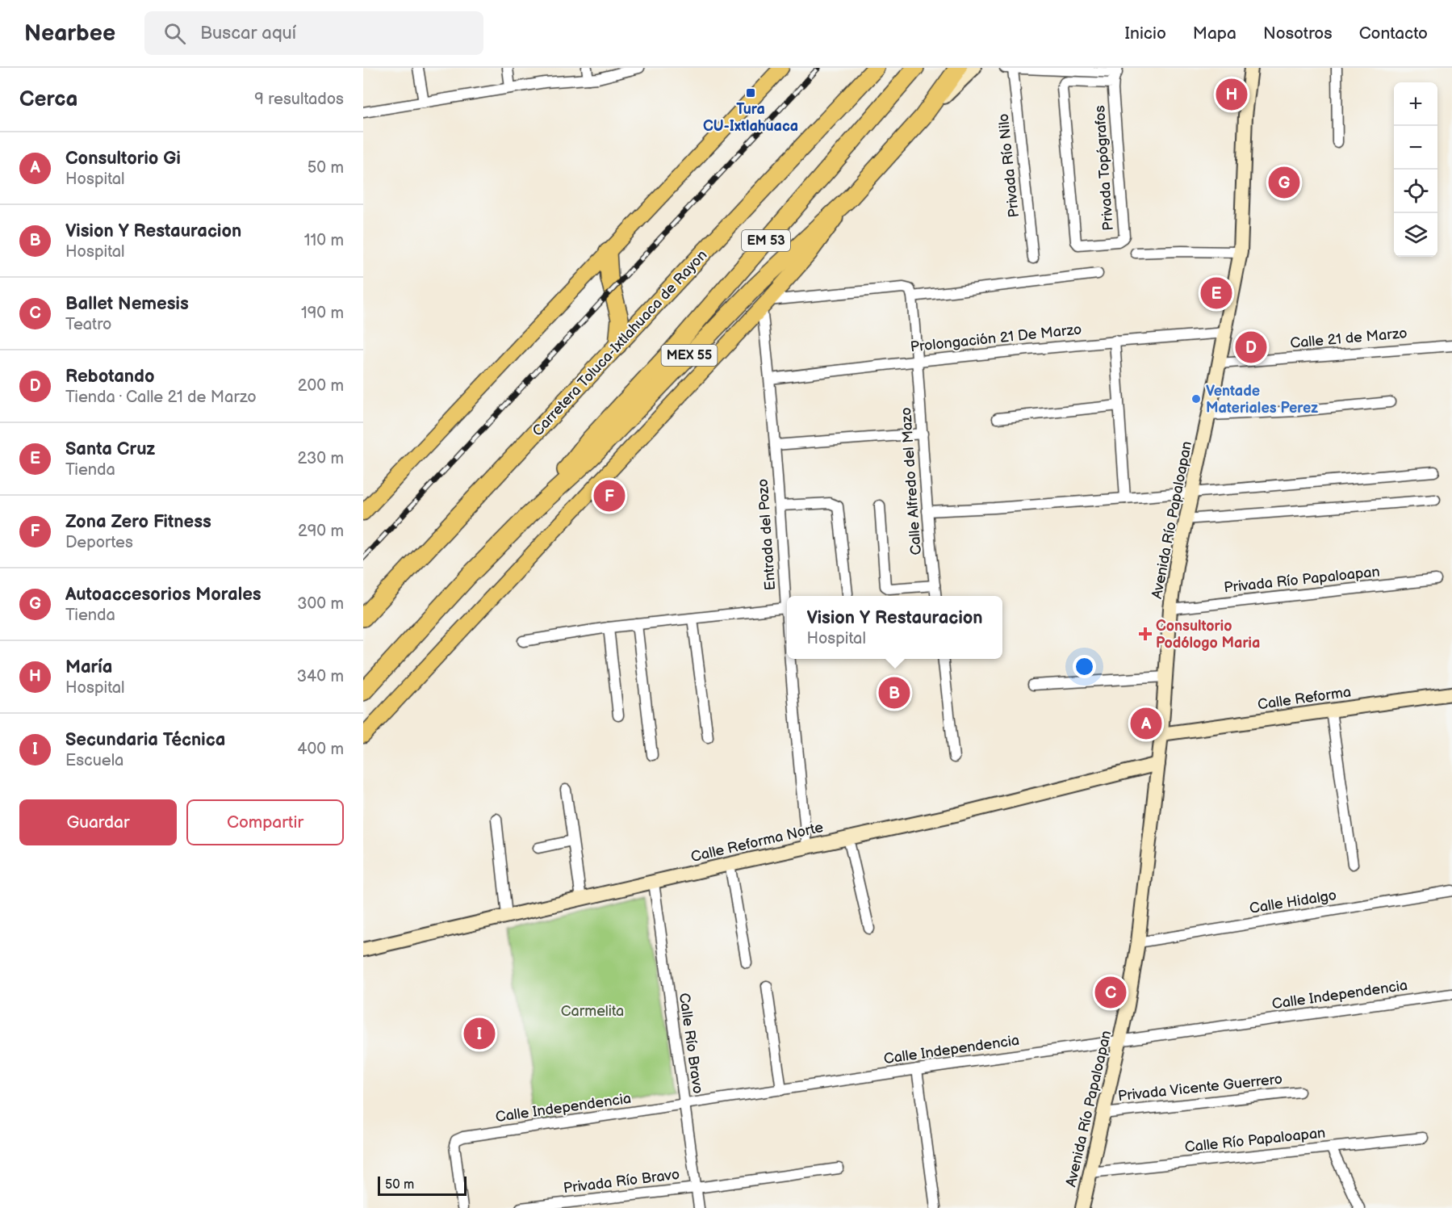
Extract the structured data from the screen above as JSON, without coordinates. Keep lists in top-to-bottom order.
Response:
{
  "streets": {
    "highway": ["EM 53", "Carretera Toluca-Ixtlahuaca de Rayon", "MEX 55"],
    "main road": ["Avenida Río Papaloapan", "Calle Reforma", "Calle Reforma Norte"],
    "street": [
      "Privada Río Nilo",
      "Privada Topógrafos",
      "Prolongación 21 De Marzo",
      "Calle 21 de Marzo",
      "Calle Alfredo del Mazo",
      "Entrada del Pozo",
      "Privada Río Papaloapan",
      "Calle Hidalgo",
      "Calle Independencia",
      "Calle Río Bravo",
      "Privada Vicente Guerrero",
      "Calle Río Papaloapan",
      "Privada Río Bravo"
    ]
  },
  "crossings": [
    ["EM 53", "MEX 55"],
    ["Prolongación 21 De Marzo", "Calle Alfredo del Mazo"],
    ["Prolongación 21 De Marzo", "Avenida Río Papaloapan"],
    ["Prolongación 21 De Marzo", "Entrada del Pozo"],
    ["Calle 21 de Marzo", "Avenida Río Papaloapan"],
    ["Avenida Río Papaloapan", "Privada Río Papaloapan"],
    ["Avenida Río Papaloapan", "Calle Reforma"],
    ["Avenida Río Papaloapan", "Calle Reforma Norte"],
    ["Avenida Río Papaloapan", "Calle Hidalgo"],
    ["Avenida Río Papaloapan", "Calle Independencia"],
    ["Avenida Río Papaloapan", "Privada Vicente Guerrero"],
    ["Avenida Río Papaloapan", "Calle Río Papaloapan"],
    ["Entrada del Pozo", "Calle Reforma Norte"],
    ["Calle Reforma Norte", "Calle Río Bravo"],
    ["Calle Independencia", "Calle Río Bravo"],
    ["Calle Río Bravo", "Privada Río Bravo"]
  ],
  "parks": ["Carmelita"],
  "places": {
    "transit": ["Tura CU-Ixtlahuaca"],
    "other": ["Ventade Materiales Perez"],
    "health": ["Consultorio Podólogo Maria"]
  },
  "scale_bar": "50 m",
  "page": {
    "header": "Nearbee",
    "search": "Buscar aquí",
    "nav": [
      "Inicio",
      "Mapa",
      "Nosotros",
      "Contacto"
    ],
    "heading": ["Cerca", "9 resultados"],
    "pins": [
      "H",
      "G",
      "E",
      "D",
      "F",
      "B",
      "A",
      "C",
      "I"
    ],
    "map_buttons": ["+", "−"],
    "list": [
      {
        "mark": "A",
        "name": "Consultorio Gi",
        "note": "Hospital",
        "value": "50 m"
      },
      {
        "mark": "B",
        "name": "Vision Y Restauracion",
        "note": "Hospital",
        "value": "110 m"
      },
      {
        "mark": "C",
        "name": "Ballet Nemesis",
        "note": "Teatro",
        "value": "190 m"
      },
      {
        "mark": "D",
        "name": "Rebotando",
        "note": "Tienda · Calle 21 de Marzo",
        "value": "200 m"
      },
      {
        "mark": "E",
        "name": "Santa Cruz",
        "note": "Tienda",
        "value": "230 m"
      },
      {
        "mark": "F",
        "name": "Zona Zero Fitness",
        "note": "Deportes",
        "value": "290 m"
      },
      {
        "mark": "G",
        "name": "Autoaccesorios Morales",
        "note": "Tienda",
        "value": "300 m"
      },
      {
        "mark": "H",
        "name": "María",
        "note": "Hospital",
        "value": "340 m"
      },
      {
        "mark": "I",
        "name": "Secundaria Técnica",
        "note": "Escuela",
        "value": "400 m"
      }
    ],
    "popup": ["Vision Y Restauracion", "Hospital"],
    "buttons": ["Guardar", "Compartir"],
    "scale": "50 m"
  }
}
